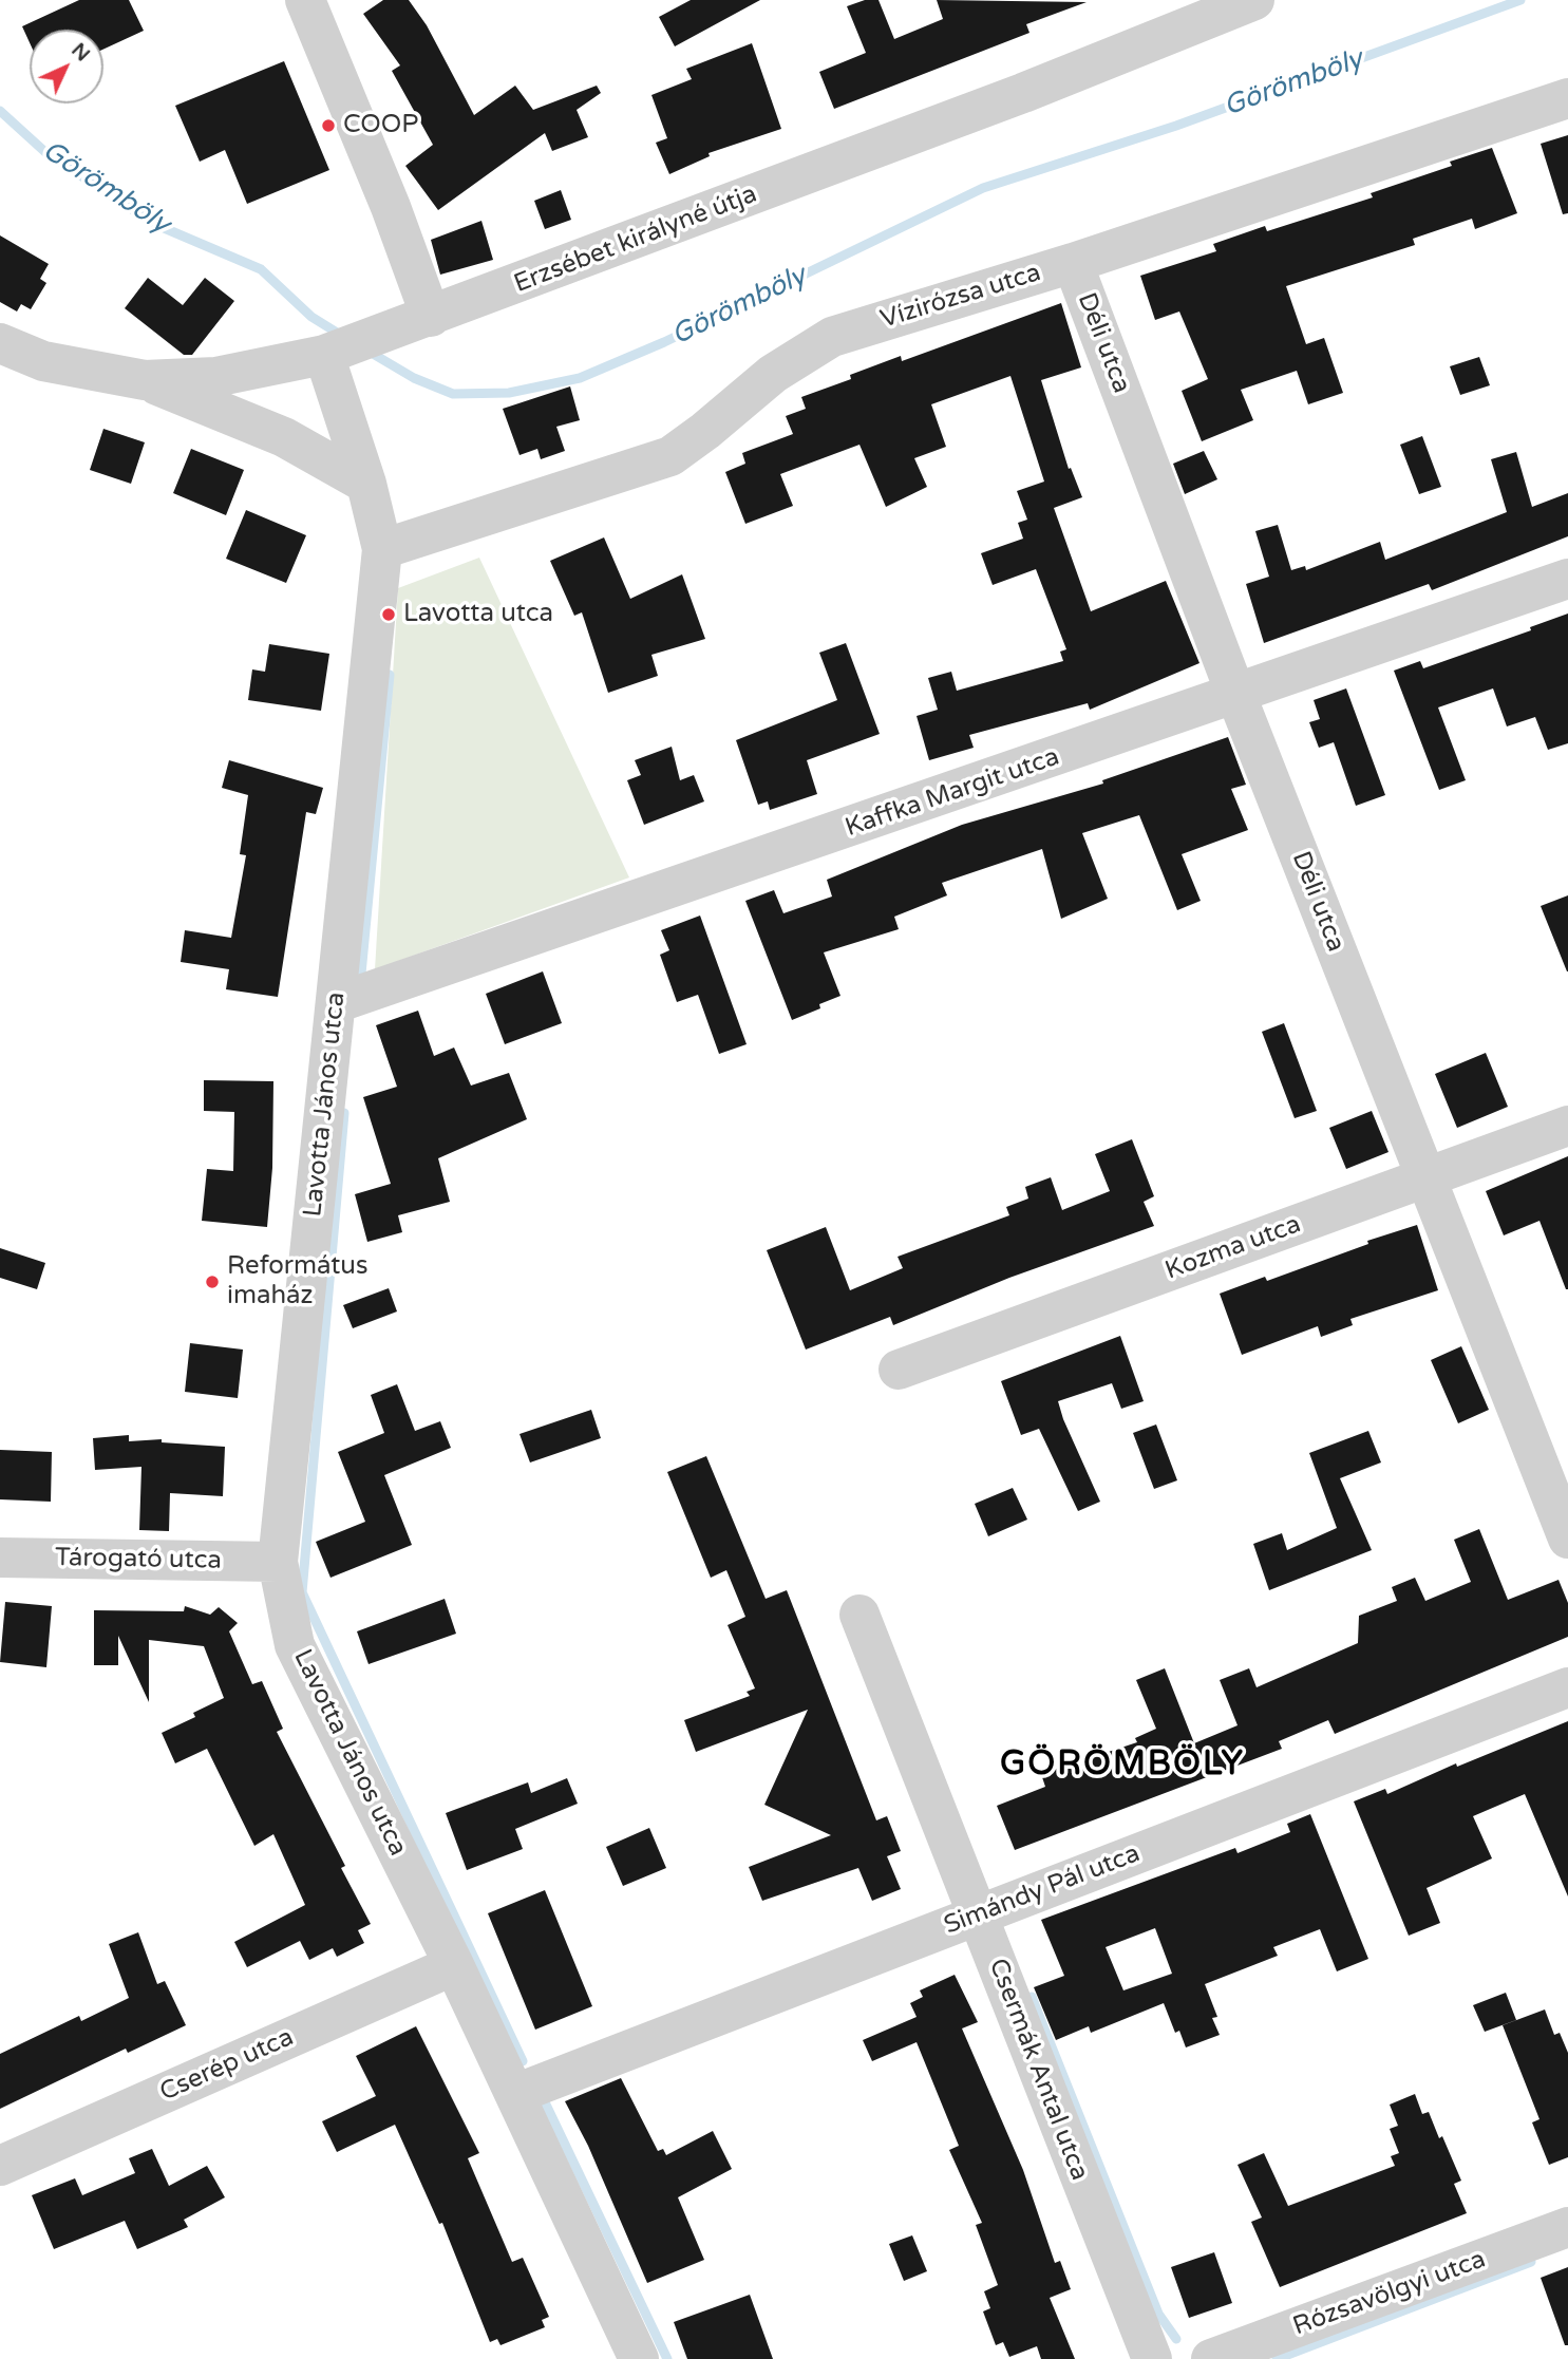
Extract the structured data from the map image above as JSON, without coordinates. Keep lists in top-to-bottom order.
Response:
{
  "streets": {
    "street": [
      "Erzsébet királyné útja",
      "Vízirózsa utca",
      "Déli utca",
      "Kaffka Margit utca",
      "Lavotta János utca",
      "Kozma utca",
      "Tárogató utca",
      "Simándy Pál utca",
      "Cserép utca",
      "Csermák Antal utca",
      "Rózsavölgyi utca"
    ]
  },
  "crossings": [
    ["Erzsébet királyné útja", "Lavotta János utca"],
    ["Vízirózsa utca", "Déli utca"],
    ["Vízirózsa utca", "Lavotta János utca"],
    ["Déli utca", "Kaffka Margit utca"],
    ["Déli utca", "Kozma utca"],
    ["Kaffka Margit utca", "Lavotta János utca"],
    ["Lavotta János utca", "Tárogató utca"],
    ["Lavotta János utca", "Simándy Pál utca"],
    ["Lavotta János utca", "Cserép utca"],
    ["Simándy Pál utca", "Csermák Antal utca"]
  ],
  "districts": ["GÖRÖMBÖLY"],
  "water": ["Görömböly"],
  "places": ["COOP", "Lavotta utca", "Református imaház"],
  "north": "top right"
}
